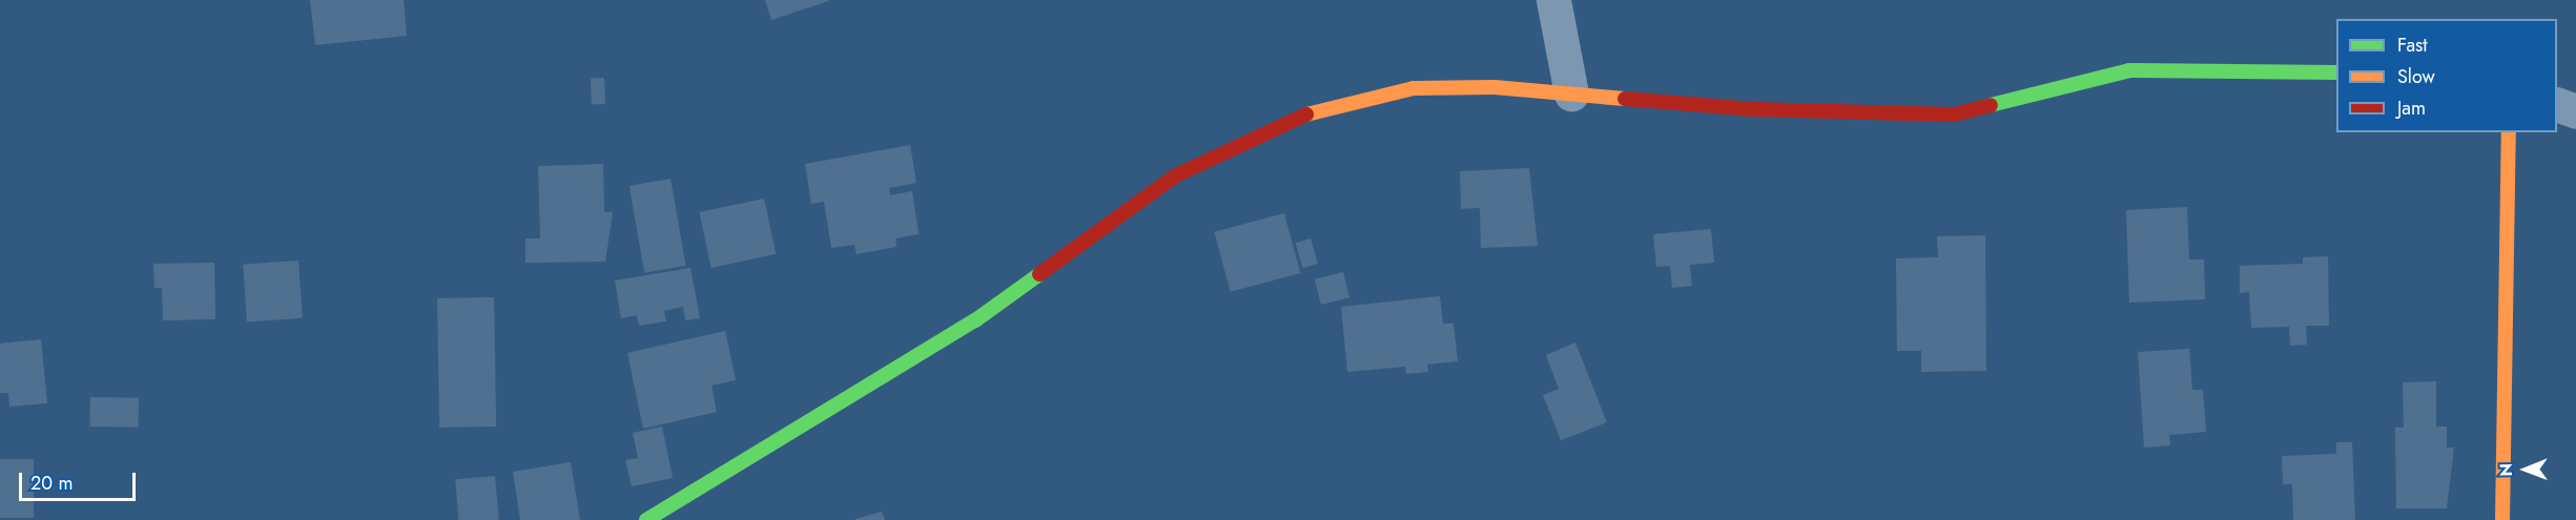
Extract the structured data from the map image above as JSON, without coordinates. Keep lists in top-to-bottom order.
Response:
{
  "legend": ["Fast", "Slow", "Jam"],
  "scale_bar": "20 m",
  "north": "left"
}
